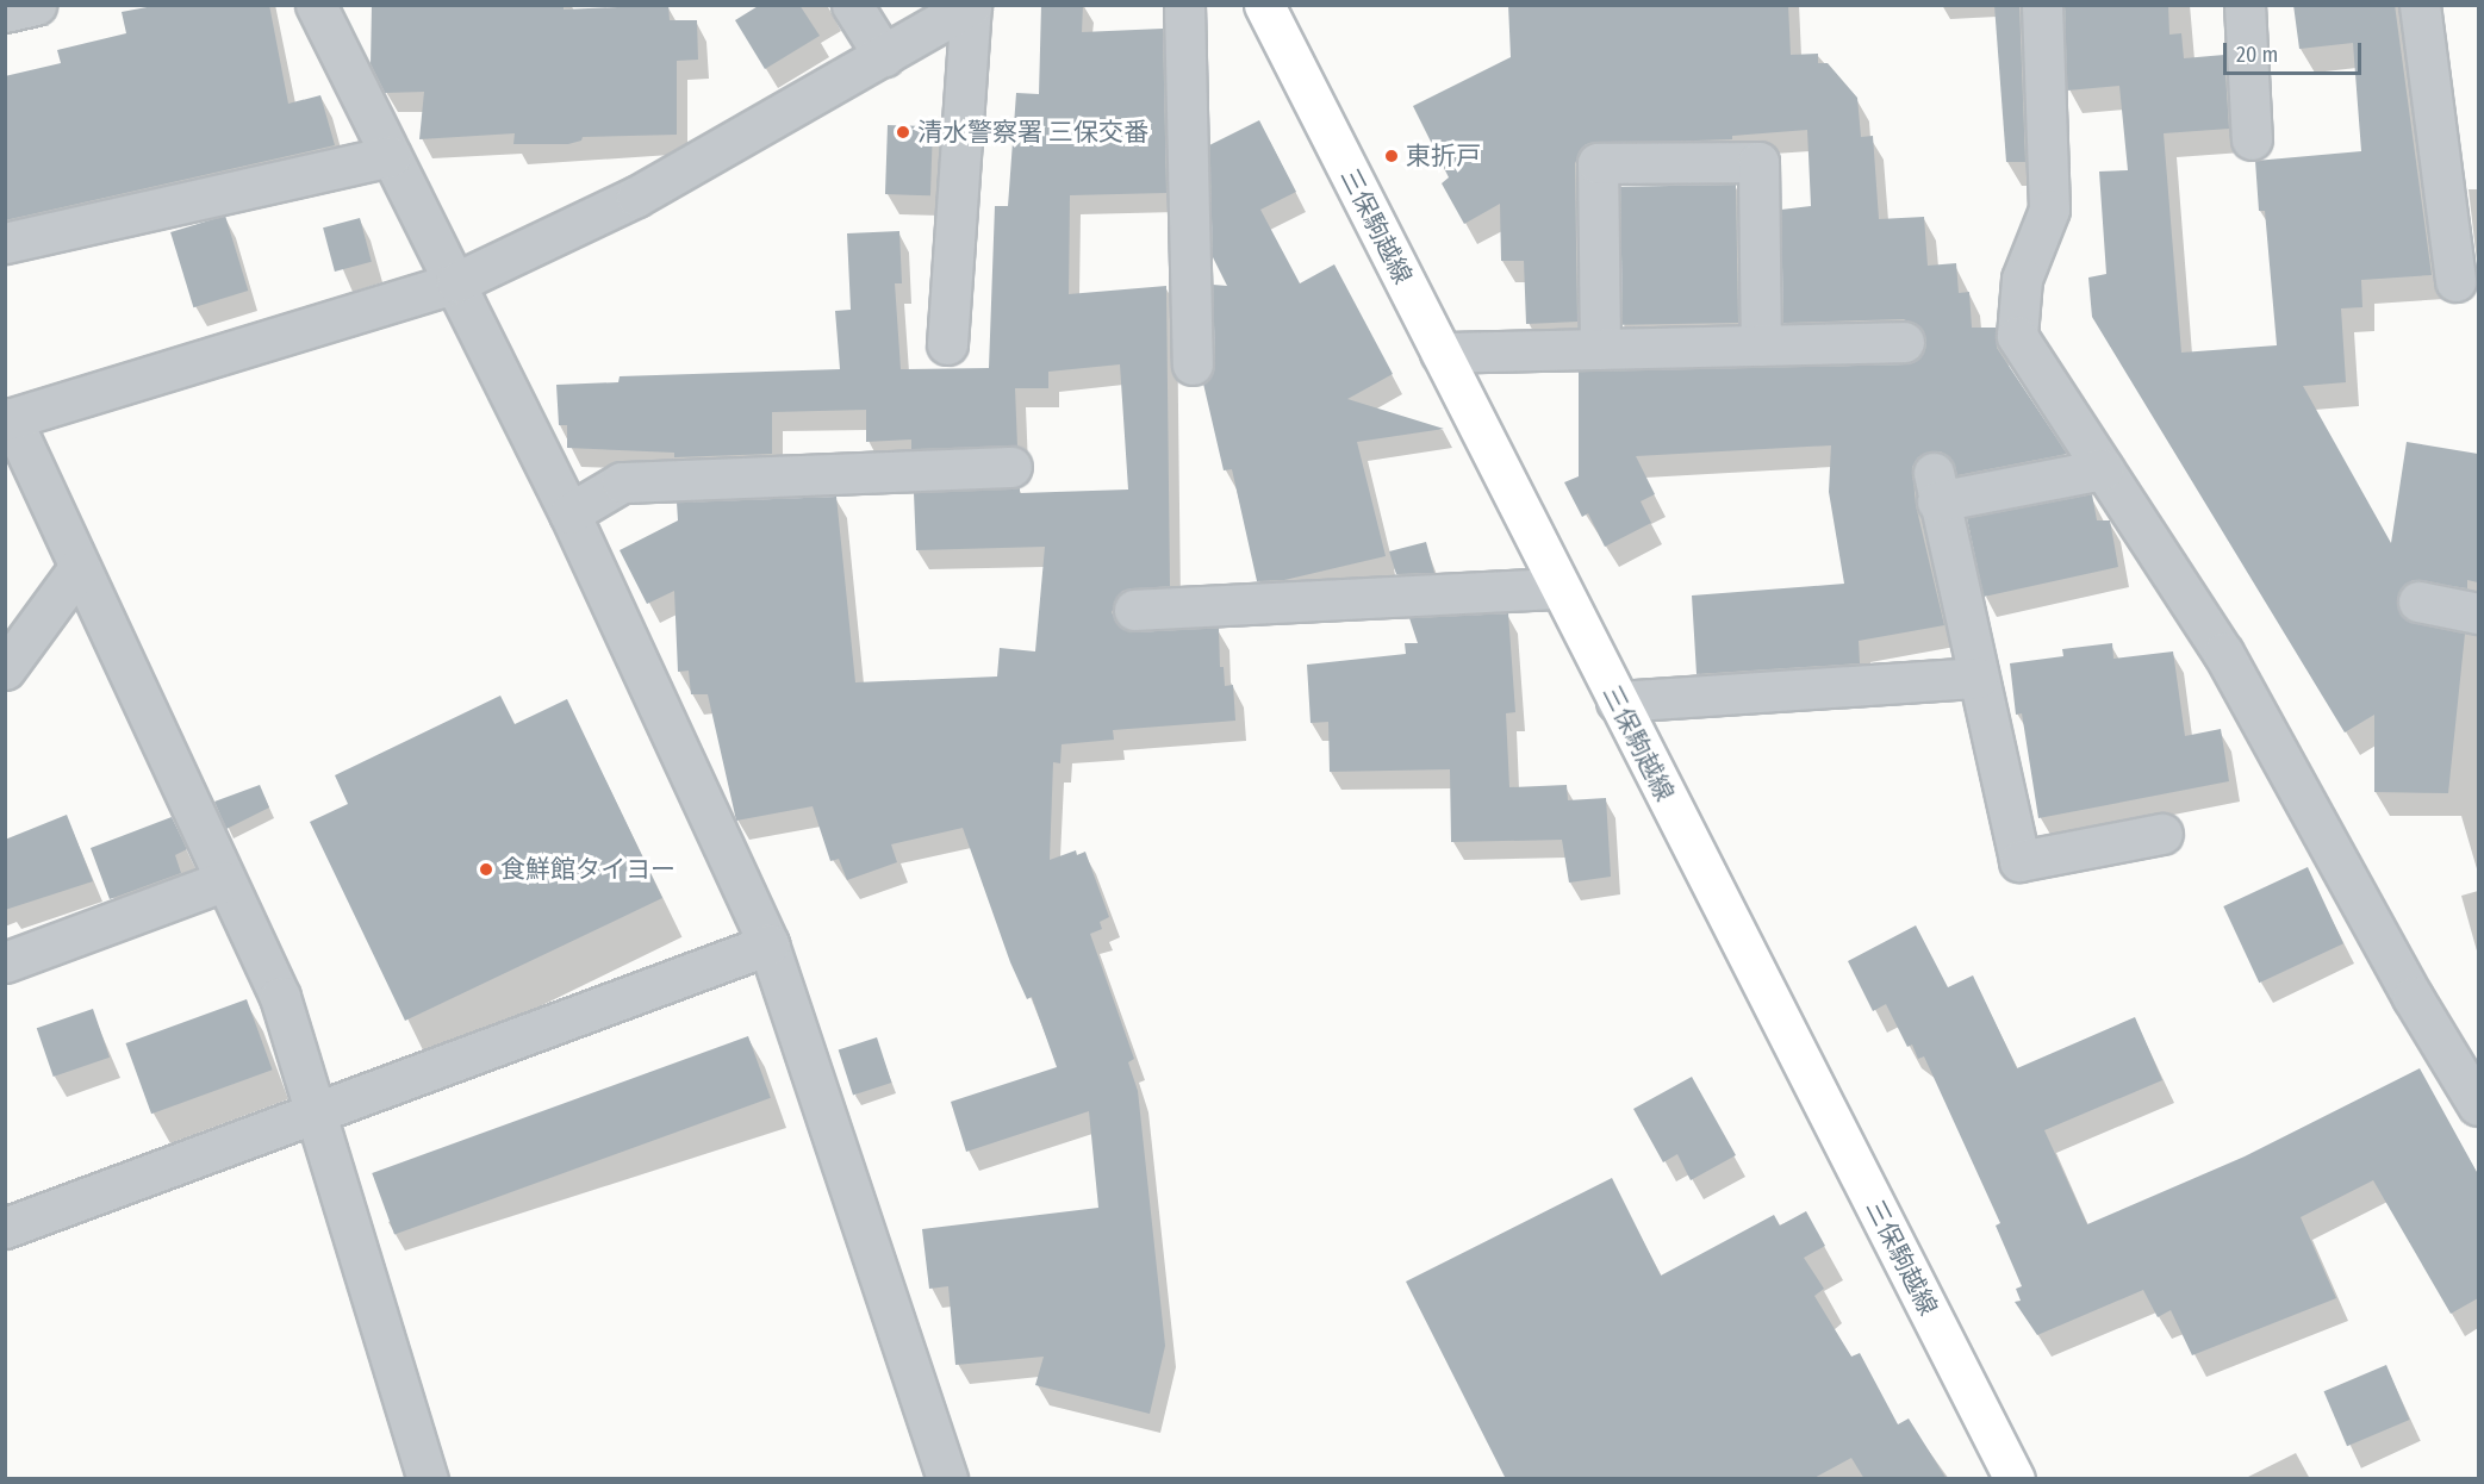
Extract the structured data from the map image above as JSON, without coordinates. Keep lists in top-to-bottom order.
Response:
{
  "streets": {
    "main road": ["三保駒越線"]
  },
  "places": ["清水警察署 三保交番", "東折戸", "食鮮館タイヨー"],
  "scale_bar": "20 m"
}
